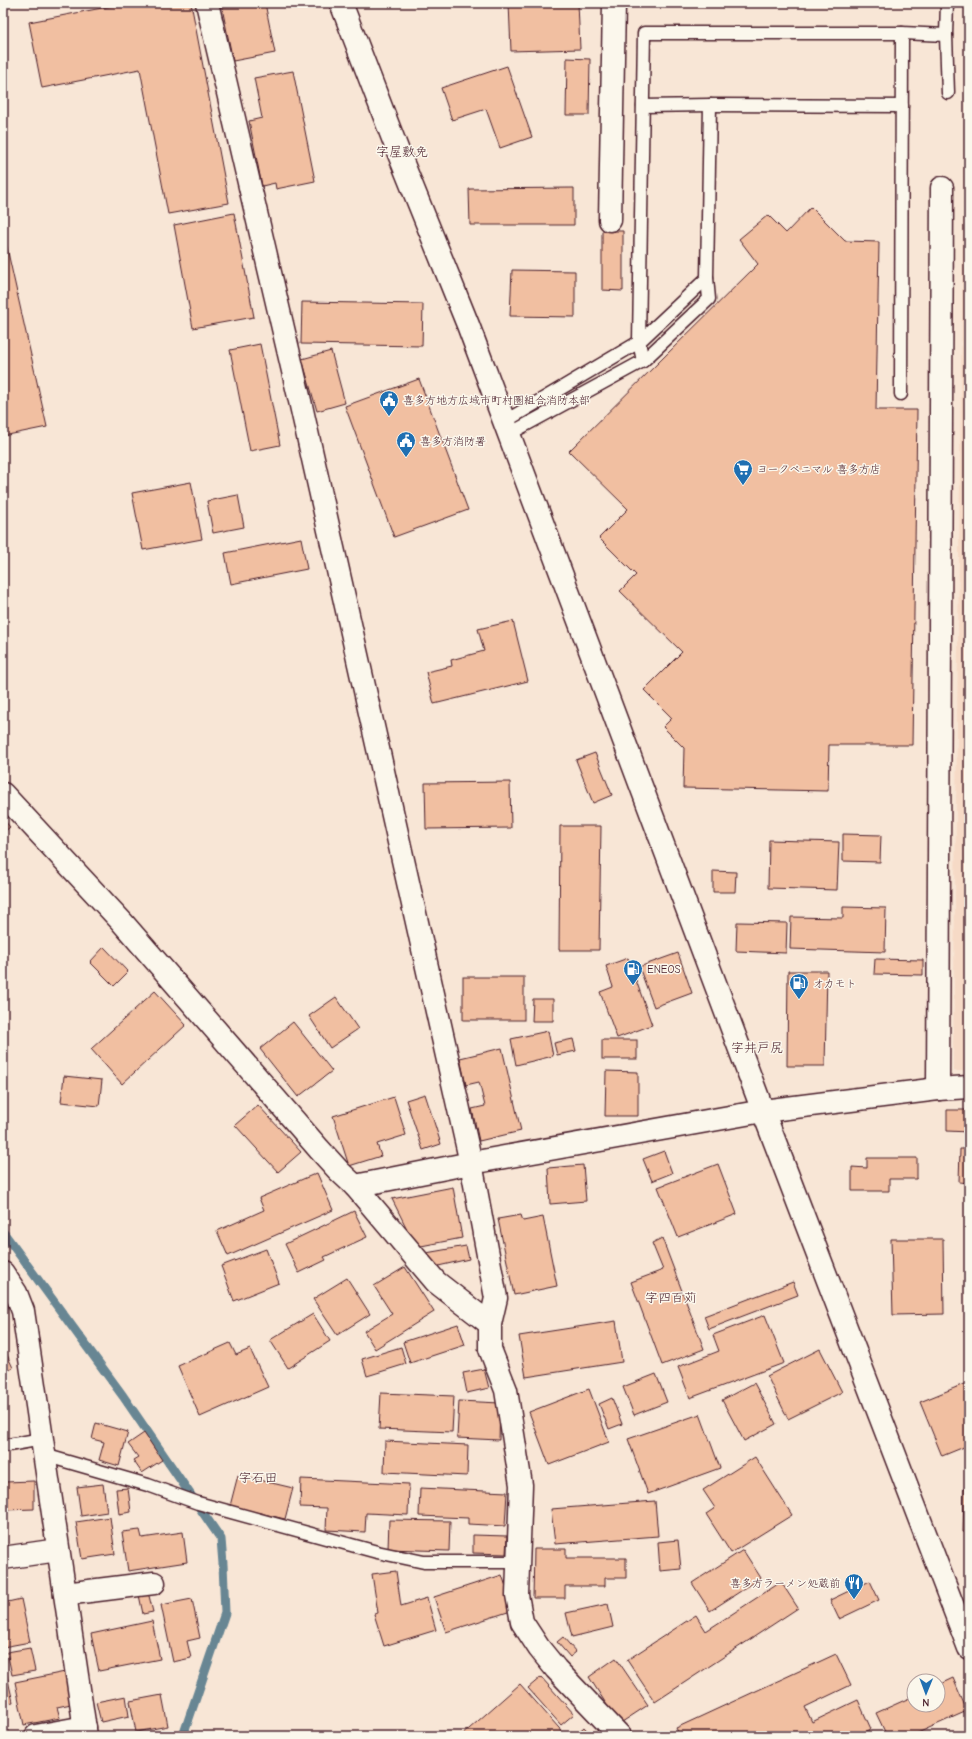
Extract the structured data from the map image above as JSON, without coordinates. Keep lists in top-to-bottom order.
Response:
{
  "districts": [
    "字屋敷免",
    "字井戸尻",
    "字四百苅",
    "字石田"
  ],
  "places": {
    "public building": ["喜多方地方広域市町村圏組合消防本部", "喜多方消防署"],
    "supermarket": ["ヨークベニマル 喜多方店"],
    "fuel station": ["ENEOS", "オカモト"],
    "restaurant": ["喜多方ラーメン処蔵前"]
  },
  "north": "bottom"
}
